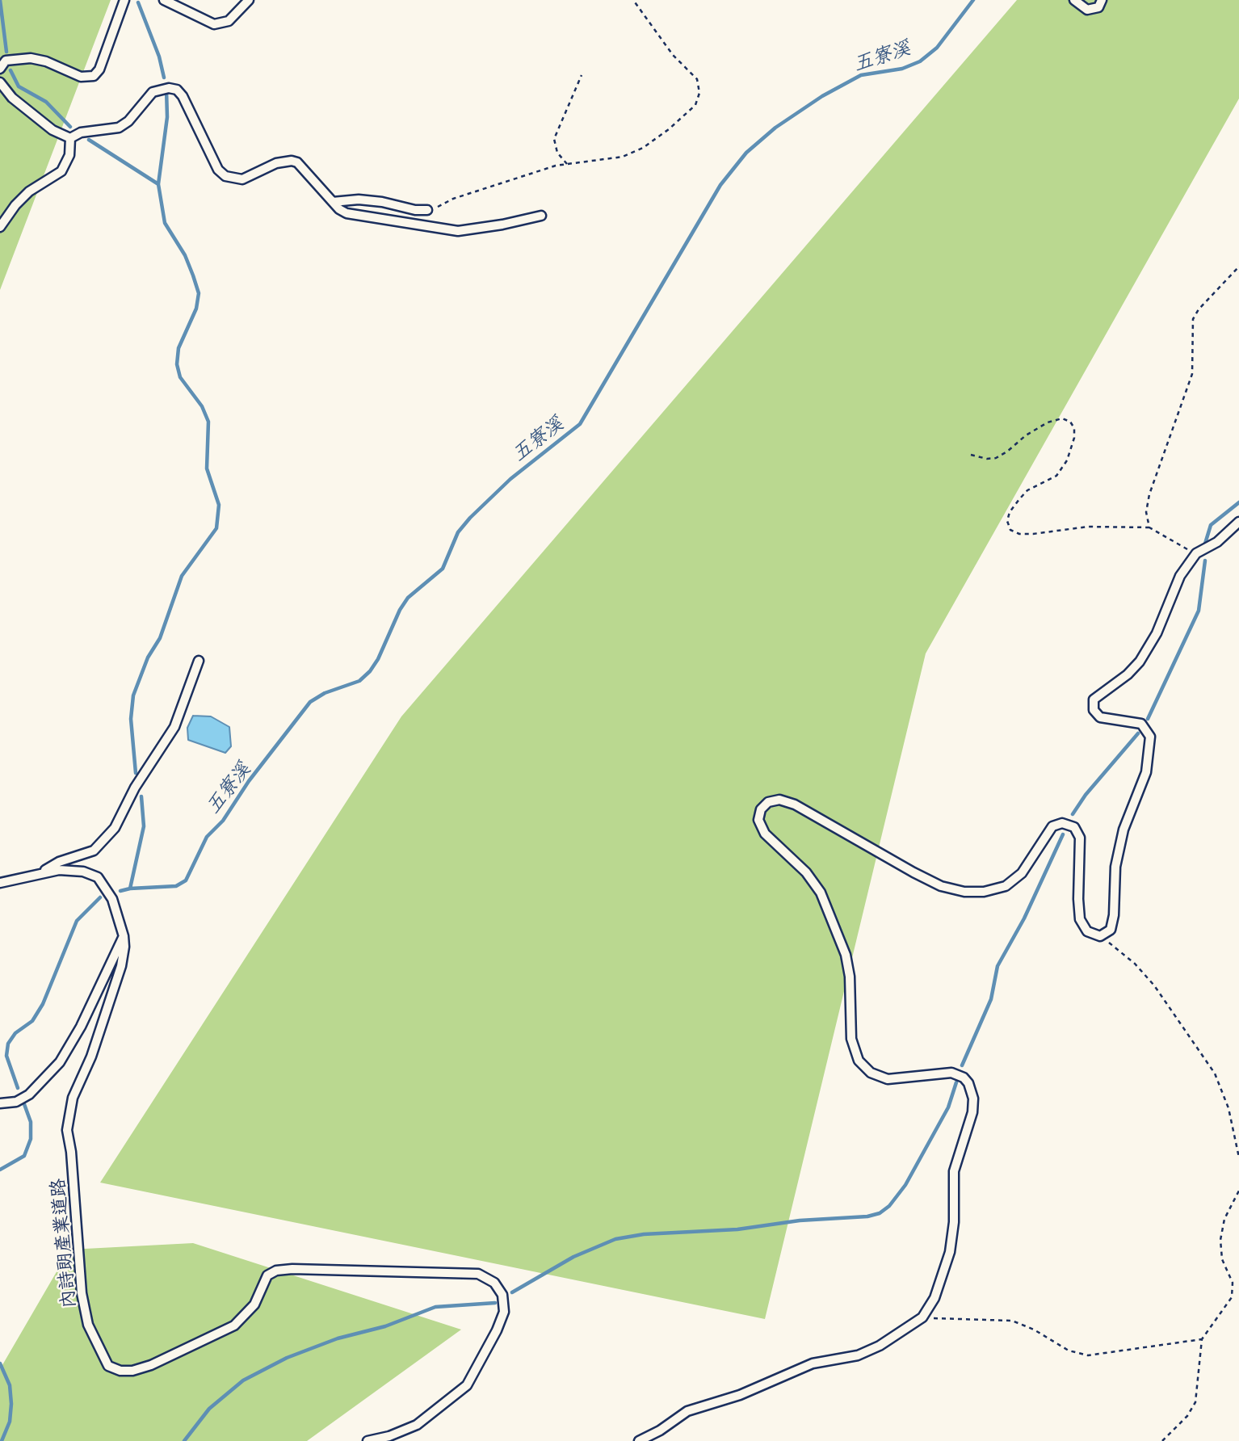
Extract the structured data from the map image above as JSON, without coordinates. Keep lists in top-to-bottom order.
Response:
{
  "streets": {
    "lane": ["內詩朗產業道路"]
  },
  "water": ["五寮溪"]
}
